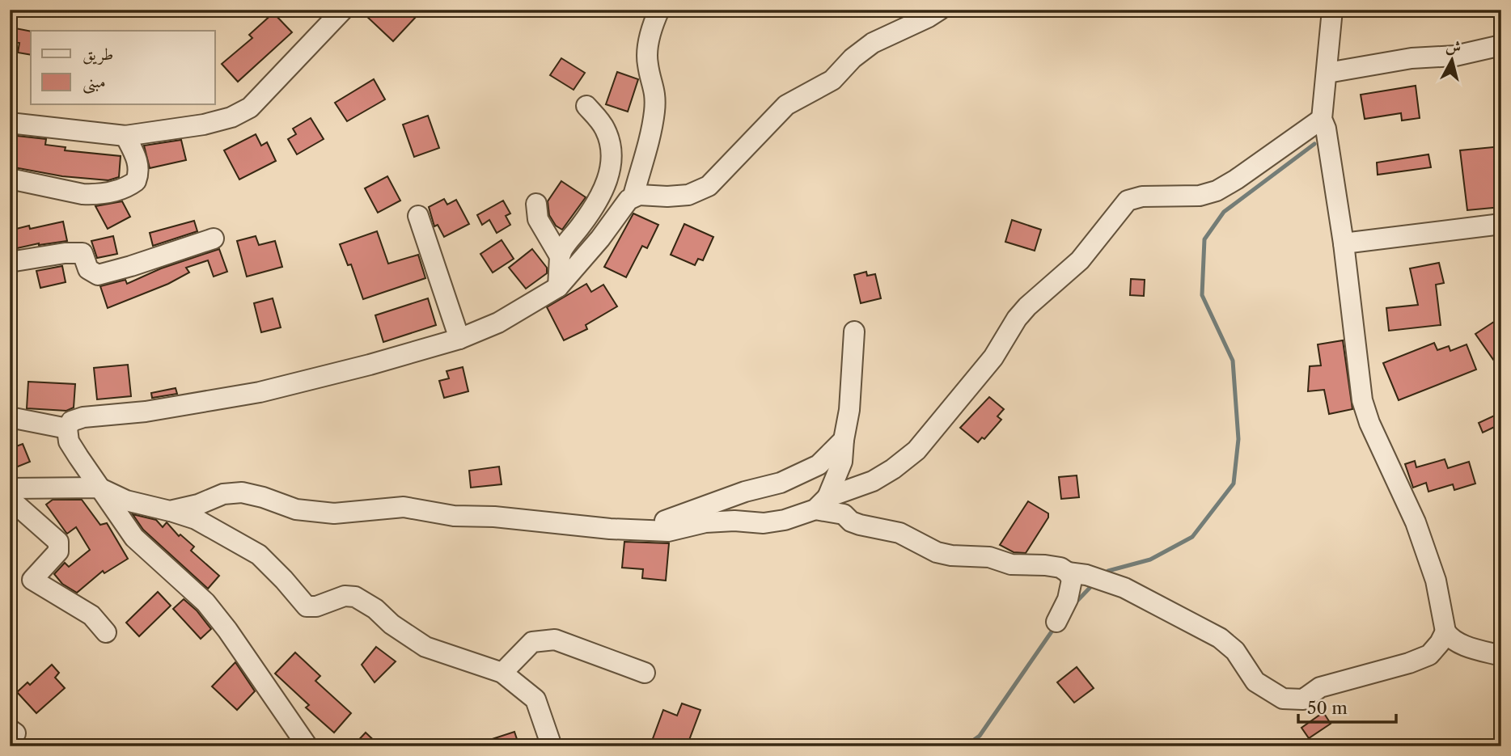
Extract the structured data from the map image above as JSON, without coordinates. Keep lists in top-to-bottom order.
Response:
{
  "legend": ["طريق", "مبنى"],
  "scale_bar": "50 m",
  "north": "top"
}
